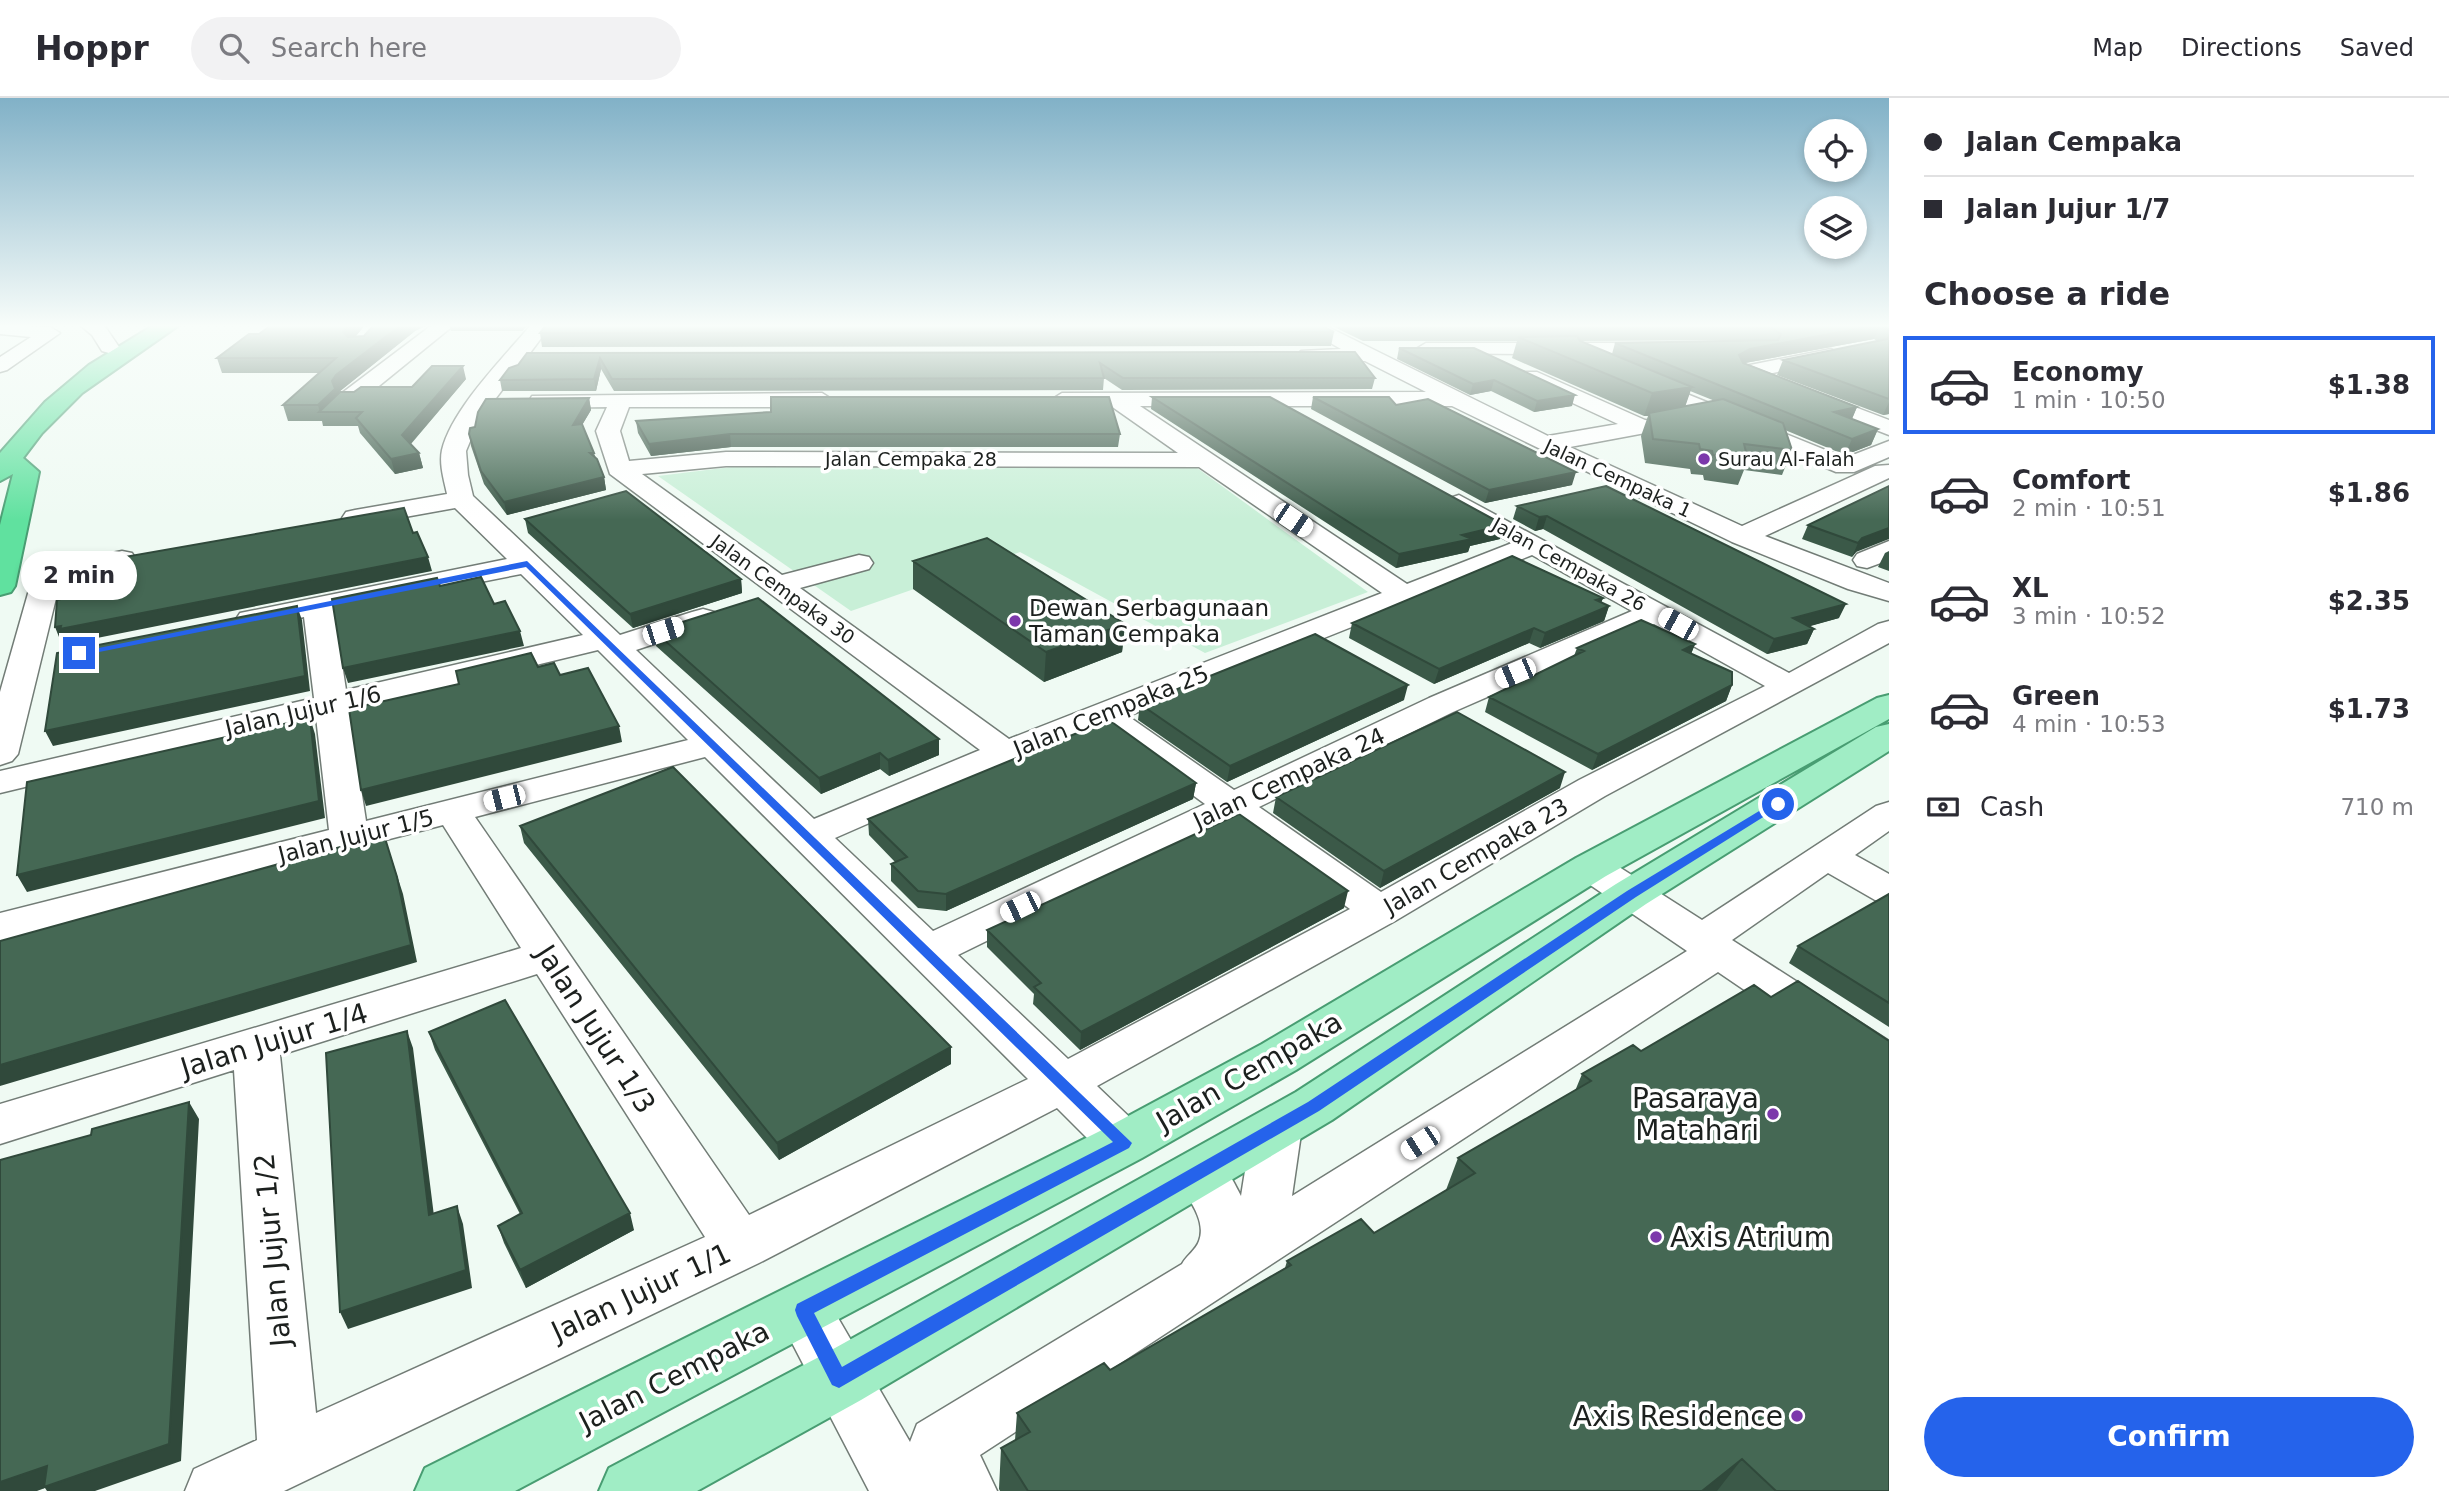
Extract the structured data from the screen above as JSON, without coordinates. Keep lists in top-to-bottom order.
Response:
{
  "streets": {
    "main road": ["Jalan Cempaka"],
    "street": [
      "Jalan Cempaka 28",
      "Jalan Cempaka 1",
      "Jalan Cempaka 26",
      "Jalan Cempaka 30",
      "Jalan Jujur 1/6",
      "Jalan Cempaka 25",
      "Jalan Cempaka 24",
      "Jalan Jujur 1/5",
      "Jalan Cempaka 23",
      "Jalan Jujur 1/3",
      "Jalan Jujur 1/4",
      "Jalan Jujur 1/2",
      "Jalan Jujur 1/1"
    ]
  },
  "crossings": [
    ["Jalan Cempaka 28", "Jalan Cempaka 30"],
    ["Jalan Cempaka 26", "Jalan Cempaka 25"],
    ["Jalan Cempaka 26", "Jalan Cempaka 24"],
    ["Jalan Cempaka 26", "Jalan Cempaka 23"],
    ["Jalan Cempaka 30", "Jalan Jujur 1/6"],
    ["Jalan Cempaka 30", "Jalan Cempaka 25"],
    ["Jalan Jujur 1/5", "Jalan Jujur 1/3"],
    ["Jalan Cempaka 23", "Jalan Jujur 1/1"],
    ["Jalan Jujur 1/3", "Jalan Jujur 1/4"],
    ["Jalan Jujur 1/3", "Jalan Jujur 1/1"],
    ["Jalan Jujur 1/4", "Jalan Jujur 1/2"],
    ["Jalan Jujur 1/2", "Jalan Jujur 1/1"]
  ],
  "places": [
    "Surau Al-Falah",
    "Dewan Serbagunaan Taman Cempaka",
    "Pasaraya Matahari",
    "Axis Atrium",
    "Axis Residence"
  ],
  "page": {
    "header": "Hoppr",
    "search": "Search here",
    "nav": ["Map", "Directions", "Saved"],
    "banner": ["Jalan Cempaka", "Jalan Jujur 1/7"],
    "heading": "Choose a ride",
    "list": [
      {
        "name": "Economy",
        "note": "1 min · 10:50",
        "value": "$1.38"
      },
      {
        "name": "Comfort",
        "note": "2 min · 10:51",
        "value": "$1.86"
      },
      {
        "name": "XL",
        "note": "3 min · 10:52",
        "value": "$2.35"
      },
      {
        "name": "Green",
        "note": "4 min · 10:53",
        "value": "$1.73"
      }
    ],
    "bubble": "2 min",
    "pay": ["Cash", "710 m"],
    "buttons": "Confirm"
  }
}
